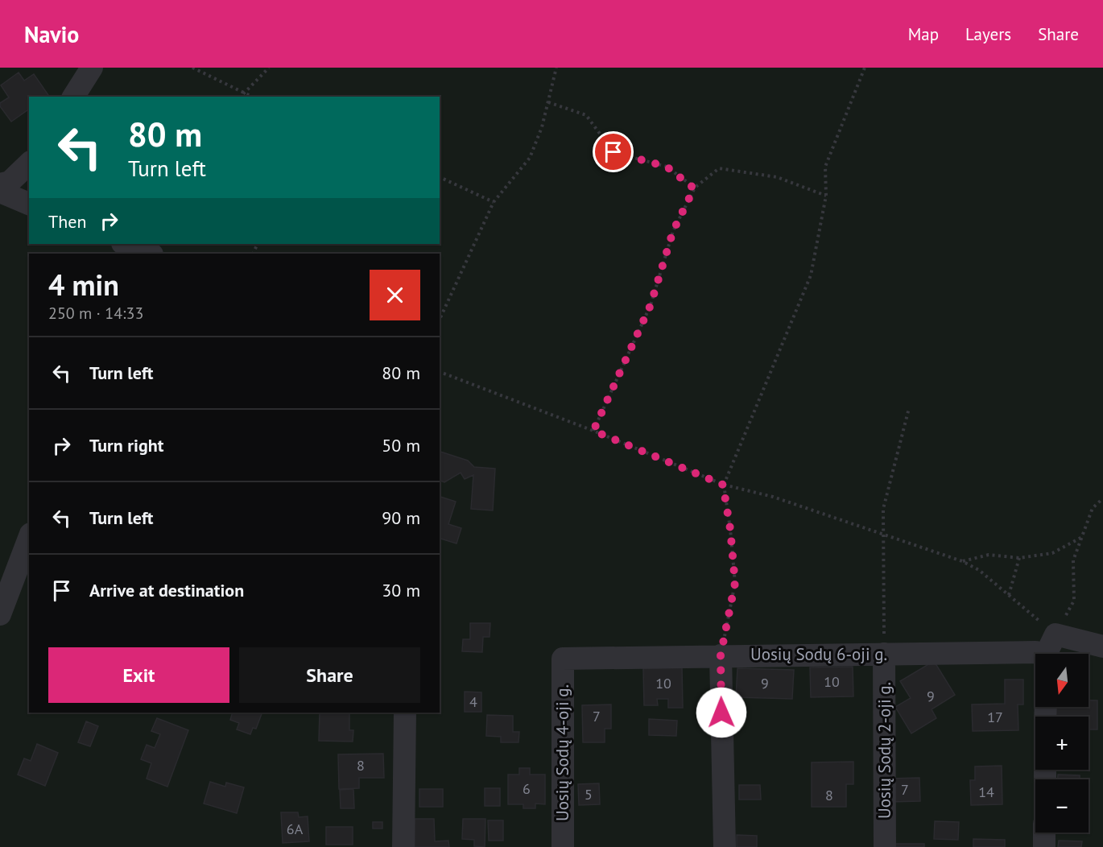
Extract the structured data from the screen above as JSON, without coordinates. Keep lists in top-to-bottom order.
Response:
{
  "streets": {
    "street": ["Uosių Sodų 6-oji g.", "Uosių Sodų 2-oji g.", "Uosių Sodų 4-oji g."]
  },
  "crossings": [
    ["Uosių Sodų 6-oji g.", "Uosių Sodų 2-oji g."],
    ["Uosių Sodų 6-oji g.", "Uosių Sodų 4-oji g."]
  ],
  "house_numbers": [
    "10",
    "10",
    "9",
    "9",
    "4",
    "7",
    "17",
    "8",
    "6",
    "7",
    "14",
    "5",
    "8",
    "6A"
  ],
  "north": "bottom",
  "page": {
    "header": "Navio",
    "nav": ["Map", "Layers", "Share"],
    "turn": ["80 m", "Turn left"],
    "then": "Then",
    "heading": ["4 min", "250 m · 14:33"],
    "list": [
      {
        "name": "Turn left",
        "value": "80 m"
      },
      {
        "name": "Turn right",
        "value": "50 m"
      },
      {
        "name": "Turn left",
        "value": "90 m"
      },
      {
        "name": "Arrive at destination",
        "value": "30 m"
      }
    ],
    "buttons": ["Exit", "Share"],
    "map_buttons": ["+", "−"]
  }
}
